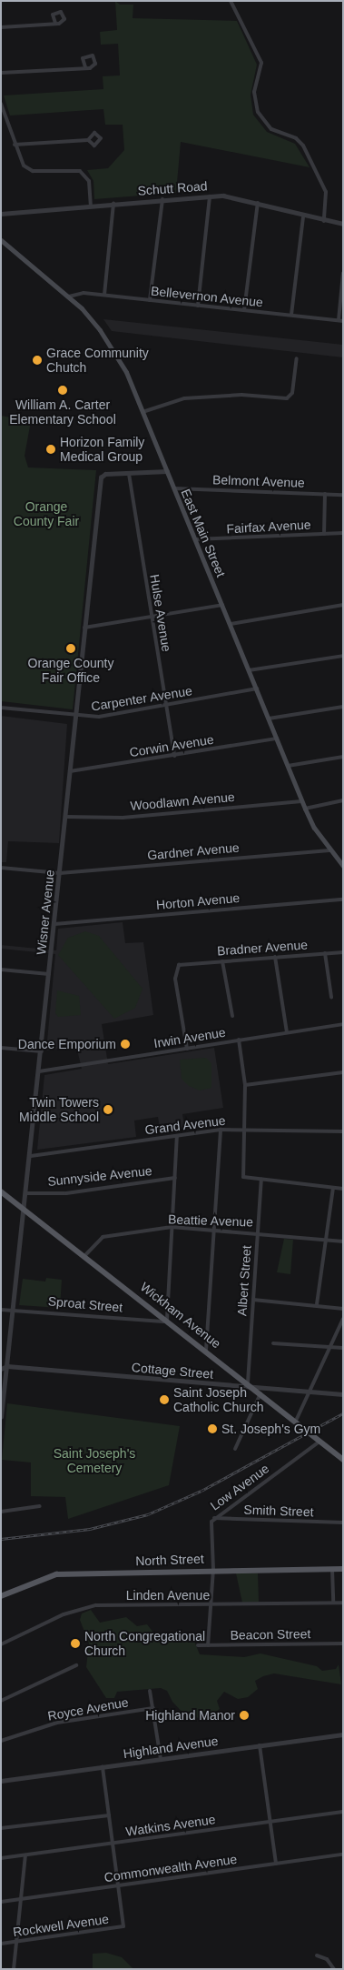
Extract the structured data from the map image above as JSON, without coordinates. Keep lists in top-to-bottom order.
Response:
{
  "streets": {
    "main road": ["East Main Street", "Wickham Avenue", "North Street"],
    "street": [
      "Schutt Road",
      "Bellevernon Avenue",
      "Belmont Avenue",
      "Fairfax Avenue",
      "Hulse Avenue",
      "Carpenter Avenue",
      "Corwin Avenue",
      "Woodlawn Avenue",
      "Gardner Avenue",
      "Horton Avenue",
      "Wisner Avenue",
      "Bradner Avenue",
      "Irwin Avenue",
      "Grand Avenue",
      "Sunnyside Avenue",
      "Beattie Avenue",
      "Albert Street",
      "Sproat Street",
      "Cottage Street",
      "Low Avenue",
      "Smith Street",
      "Linden Avenue",
      "Beacon Street",
      "Royce Avenue",
      "Highland Avenue",
      "Watkins Avenue",
      "Commonwealth Avenue",
      "Rockwell Avenue"
    ]
  },
  "crossings": [
    ["Bellevernon Avenue", "East Main Street"],
    ["Belmont Avenue", "East Main Street"],
    ["Fairfax Avenue", "East Main Street"],
    ["East Main Street", "Carpenter Avenue"],
    ["East Main Street", "Corwin Avenue"],
    ["East Main Street", "Woodlawn Avenue"],
    ["East Main Street", "Gardner Avenue"],
    ["East Main Street", "Wisner Avenue"],
    ["Hulse Avenue", "Carpenter Avenue"],
    ["Hulse Avenue", "Corwin Avenue"],
    ["Hulse Avenue", "Wisner Avenue"],
    ["Carpenter Avenue", "Wisner Avenue"],
    ["Corwin Avenue", "Wisner Avenue"],
    ["Woodlawn Avenue", "Wisner Avenue"],
    ["Gardner Avenue", "Wisner Avenue"],
    ["Horton Avenue", "Wisner Avenue"],
    ["Wisner Avenue", "Irwin Avenue"],
    ["Wisner Avenue", "Grand Avenue"],
    ["Wisner Avenue", "Sunnyside Avenue"],
    ["Wisner Avenue", "Sproat Street"],
    ["Wisner Avenue", "Wickham Avenue"],
    ["Wisner Avenue", "Cottage Street"],
    ["Bradner Avenue", "Irwin Avenue"],
    ["Beattie Avenue", "Albert Street"],
    ["Beattie Avenue", "Wickham Avenue"],
    ["Albert Street", "Wickham Avenue"],
    ["Sproat Street", "Wickham Avenue"],
    ["Wickham Avenue", "Cottage Street"],
    ["Wickham Avenue", "Low Avenue"],
    ["Low Avenue", "Smith Street"],
    ["Low Avenue", "North Street"],
    ["Low Avenue", "Linden Avenue"],
    ["Low Avenue", "Beacon Street"],
    ["Commonwealth Avenue", "Rockwell Avenue"]
  ],
  "parks": ["Orange County Fair", "Saint Joseph's Cemetery"],
  "places": [
    "Grace Community Chutch",
    "William A. Carter Elementary School",
    "Horizon Family Medical Group",
    "Orange County Fair Office",
    "Dance Emporium",
    "Twin Towers Middle School",
    "Saint Joseph Catholic Church",
    "St. Joseph's Gym",
    "North Congregational Church",
    "Highland Manor"
  ]
}
